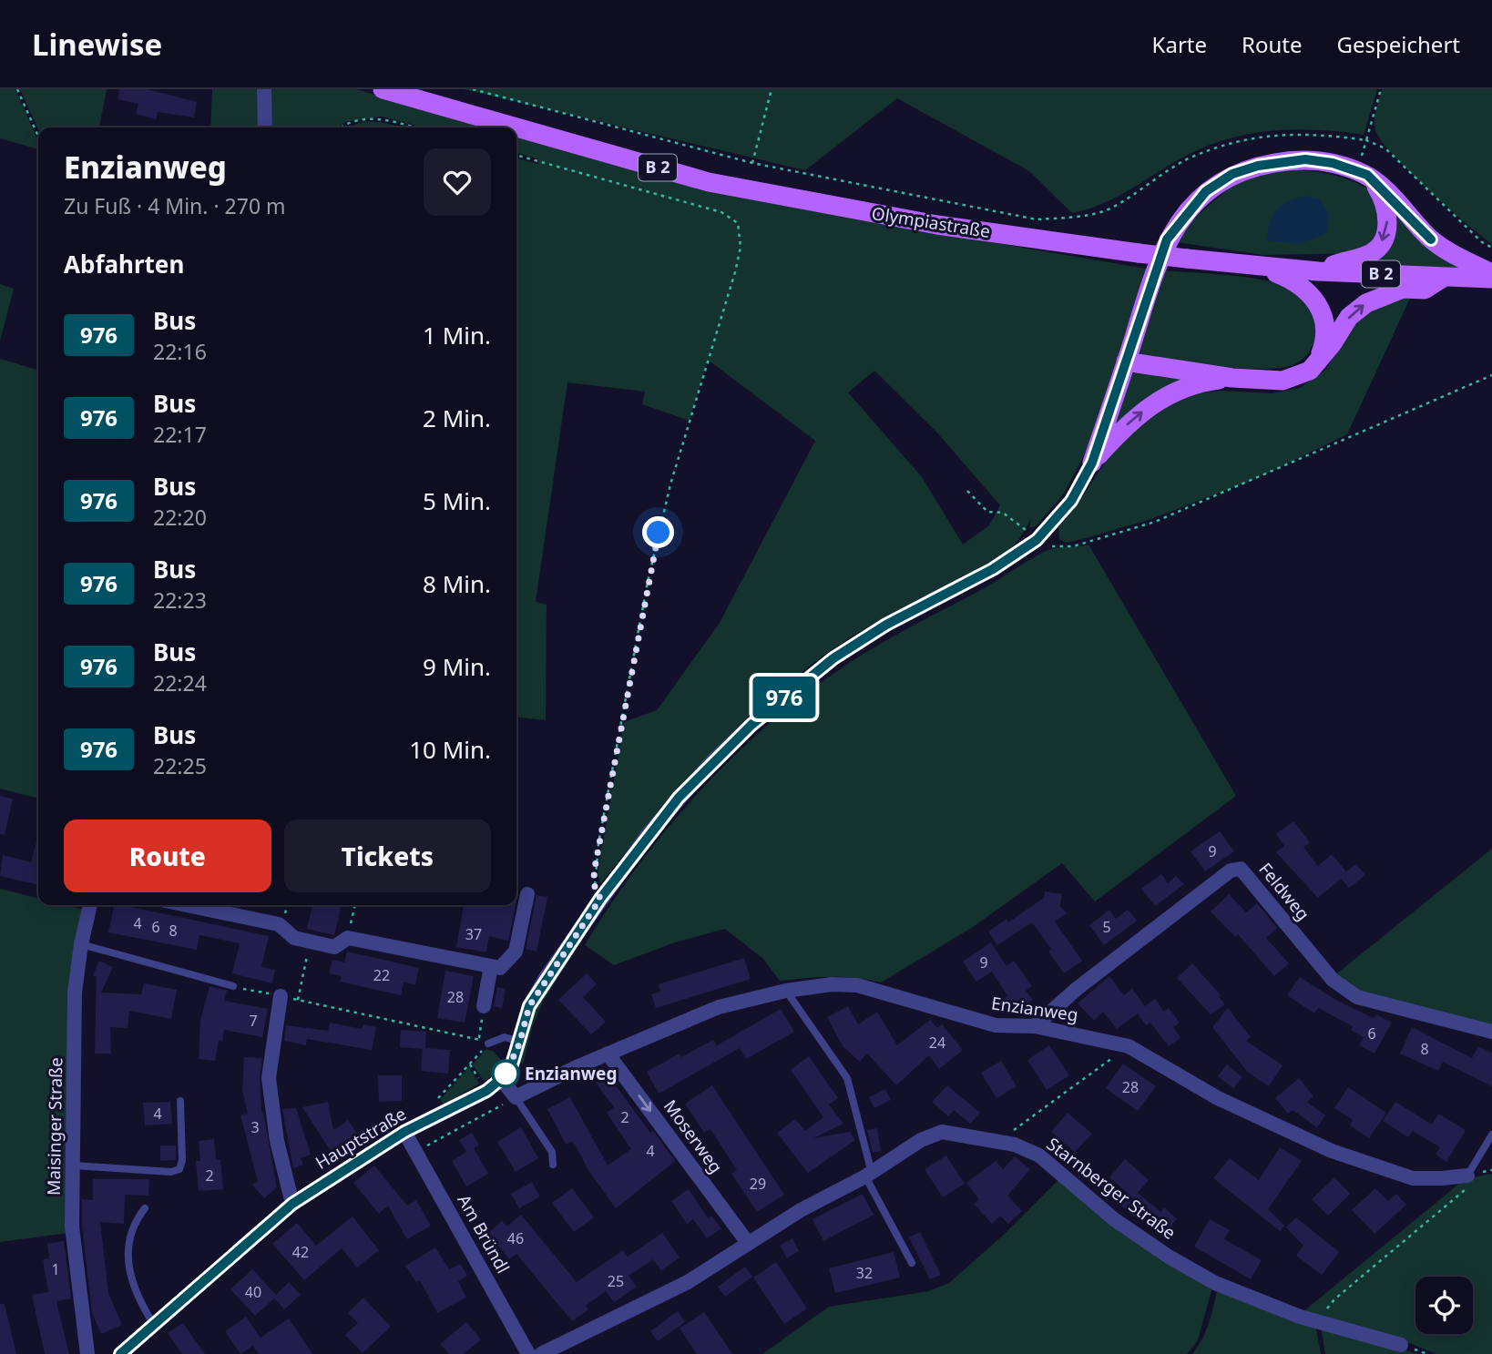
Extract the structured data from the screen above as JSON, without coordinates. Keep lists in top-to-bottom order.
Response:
{
  "streets": {
    "main road": ["B 2", "Olympiastraße"],
    "street": [
      "Feldweg",
      "Enzianweg",
      "Maisinger Straße",
      "Moserweg",
      "Hauptstraße",
      "Starnberger Straße",
      "Am Bründl"
    ]
  },
  "crossings": [
    ["Feldweg", "Enzianweg"],
    ["Enzianweg", "Moserweg"],
    ["Moserweg", "Starnberger Straße"],
    ["Hauptstraße", "Am Bründl"]
  ],
  "one_way": ["Moserweg"],
  "places": ["Enzianweg"],
  "lines": ["bus line 976"],
  "house_numbers": [
    "9",
    "4",
    "6",
    "5",
    "8",
    "37",
    "9",
    "22",
    "28",
    "7",
    "6",
    "24",
    "8",
    "28",
    "4",
    "2",
    "3",
    "4",
    "2",
    "29",
    "46",
    "42",
    "1",
    "32",
    "25",
    "40"
  ],
  "page": {
    "header": "Linewise",
    "nav": ["Karte", "Route", "Gespeichert"],
    "on_map": "976",
    "heading": [
      ["Enzianweg", "Zu Fuß · 4 Min. · 270 m"],
      "Abfahrten"
    ],
    "list": [
      {
        "mark": "976",
        "name": "Bus",
        "note": "22:16",
        "value": "1 Min."
      },
      {
        "mark": "976",
        "name": "Bus",
        "note": "22:17",
        "value": "2 Min."
      },
      {
        "mark": "976",
        "name": "Bus",
        "note": "22:20",
        "value": "5 Min."
      },
      {
        "mark": "976",
        "name": "Bus",
        "note": "22:23",
        "value": "8 Min."
      },
      {
        "mark": "976",
        "name": "Bus",
        "note": "22:24",
        "value": "9 Min."
      },
      {
        "mark": "976",
        "name": "Bus",
        "note": "22:25",
        "value": "10 Min."
      }
    ],
    "buttons": ["Route", "Tickets"]
  }
}
